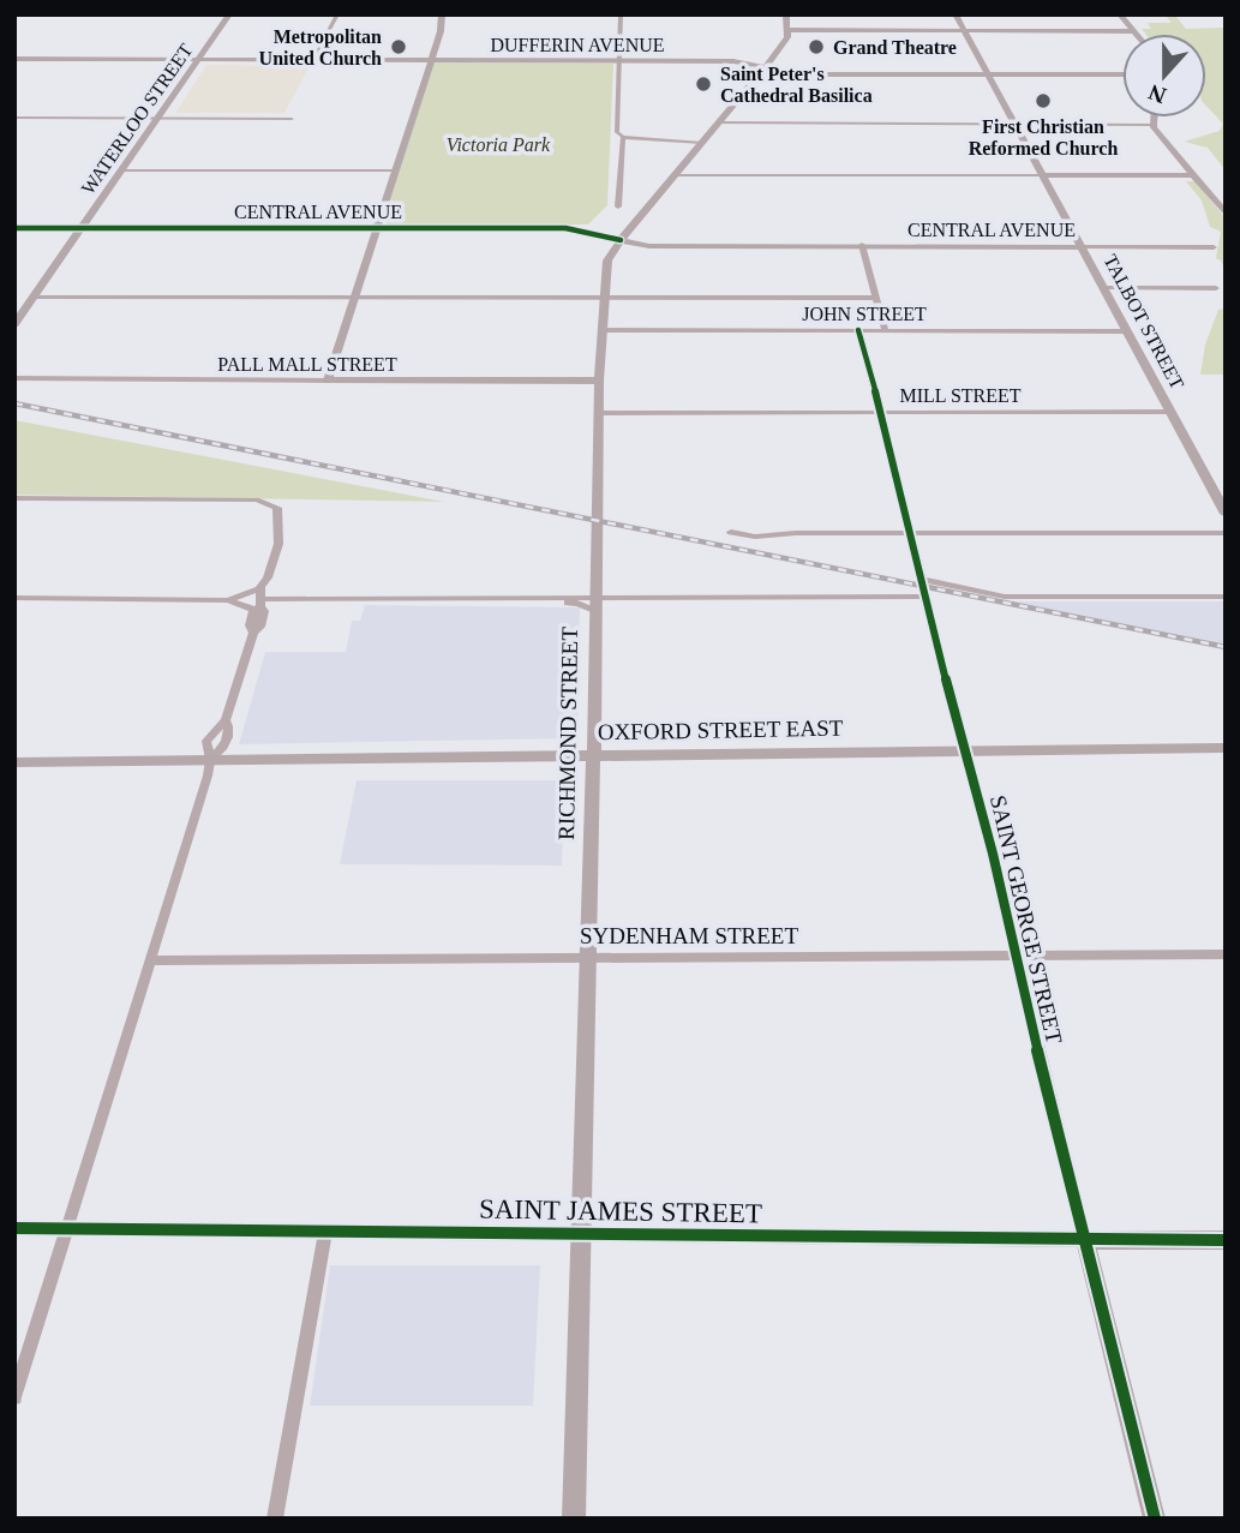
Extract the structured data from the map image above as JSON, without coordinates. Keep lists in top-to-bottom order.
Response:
{
  "streets": {
    "street": [
      "DUFFERIN AVENUE",
      "WATERLOO STREET",
      "CENTRAL AVENUE",
      "JOHN STREET",
      "TALBOT STREET",
      "PALL MALL STREET",
      "MILL STREET",
      "OXFORD STREET EAST",
      "RICHMOND STREET",
      "SAINT GEORGE STREET",
      "SYDENHAM STREET",
      "SAINT JAMES STREET"
    ]
  },
  "crossings": [
    ["DUFFERIN AVENUE", "WATERLOO STREET"],
    ["DUFFERIN AVENUE", "TALBOT STREET"],
    ["DUFFERIN AVENUE", "RICHMOND STREET"],
    ["WATERLOO STREET", "CENTRAL AVENUE"],
    ["CENTRAL AVENUE", "TALBOT STREET"],
    ["CENTRAL AVENUE", "RICHMOND STREET"],
    ["JOHN STREET", "TALBOT STREET"],
    ["JOHN STREET", "RICHMOND STREET"],
    ["JOHN STREET", "SAINT GEORGE STREET"],
    ["TALBOT STREET", "MILL STREET"],
    ["PALL MALL STREET", "RICHMOND STREET"],
    ["MILL STREET", "RICHMOND STREET"],
    ["MILL STREET", "SAINT GEORGE STREET"],
    ["OXFORD STREET EAST", "RICHMOND STREET"],
    ["OXFORD STREET EAST", "SAINT GEORGE STREET"],
    ["RICHMOND STREET", "SYDENHAM STREET"],
    ["RICHMOND STREET", "SAINT JAMES STREET"],
    ["SAINT GEORGE STREET", "SYDENHAM STREET"],
    ["SAINT GEORGE STREET", "SAINT JAMES STREET"]
  ],
  "parks": ["Victoria Park"],
  "places": [
    "Metropolitan United Church",
    "Grand Theatre",
    "Saint Peter's Cathedral Basilica",
    "First Christian Reformed Church"
  ],
  "north": "bottom"
}
